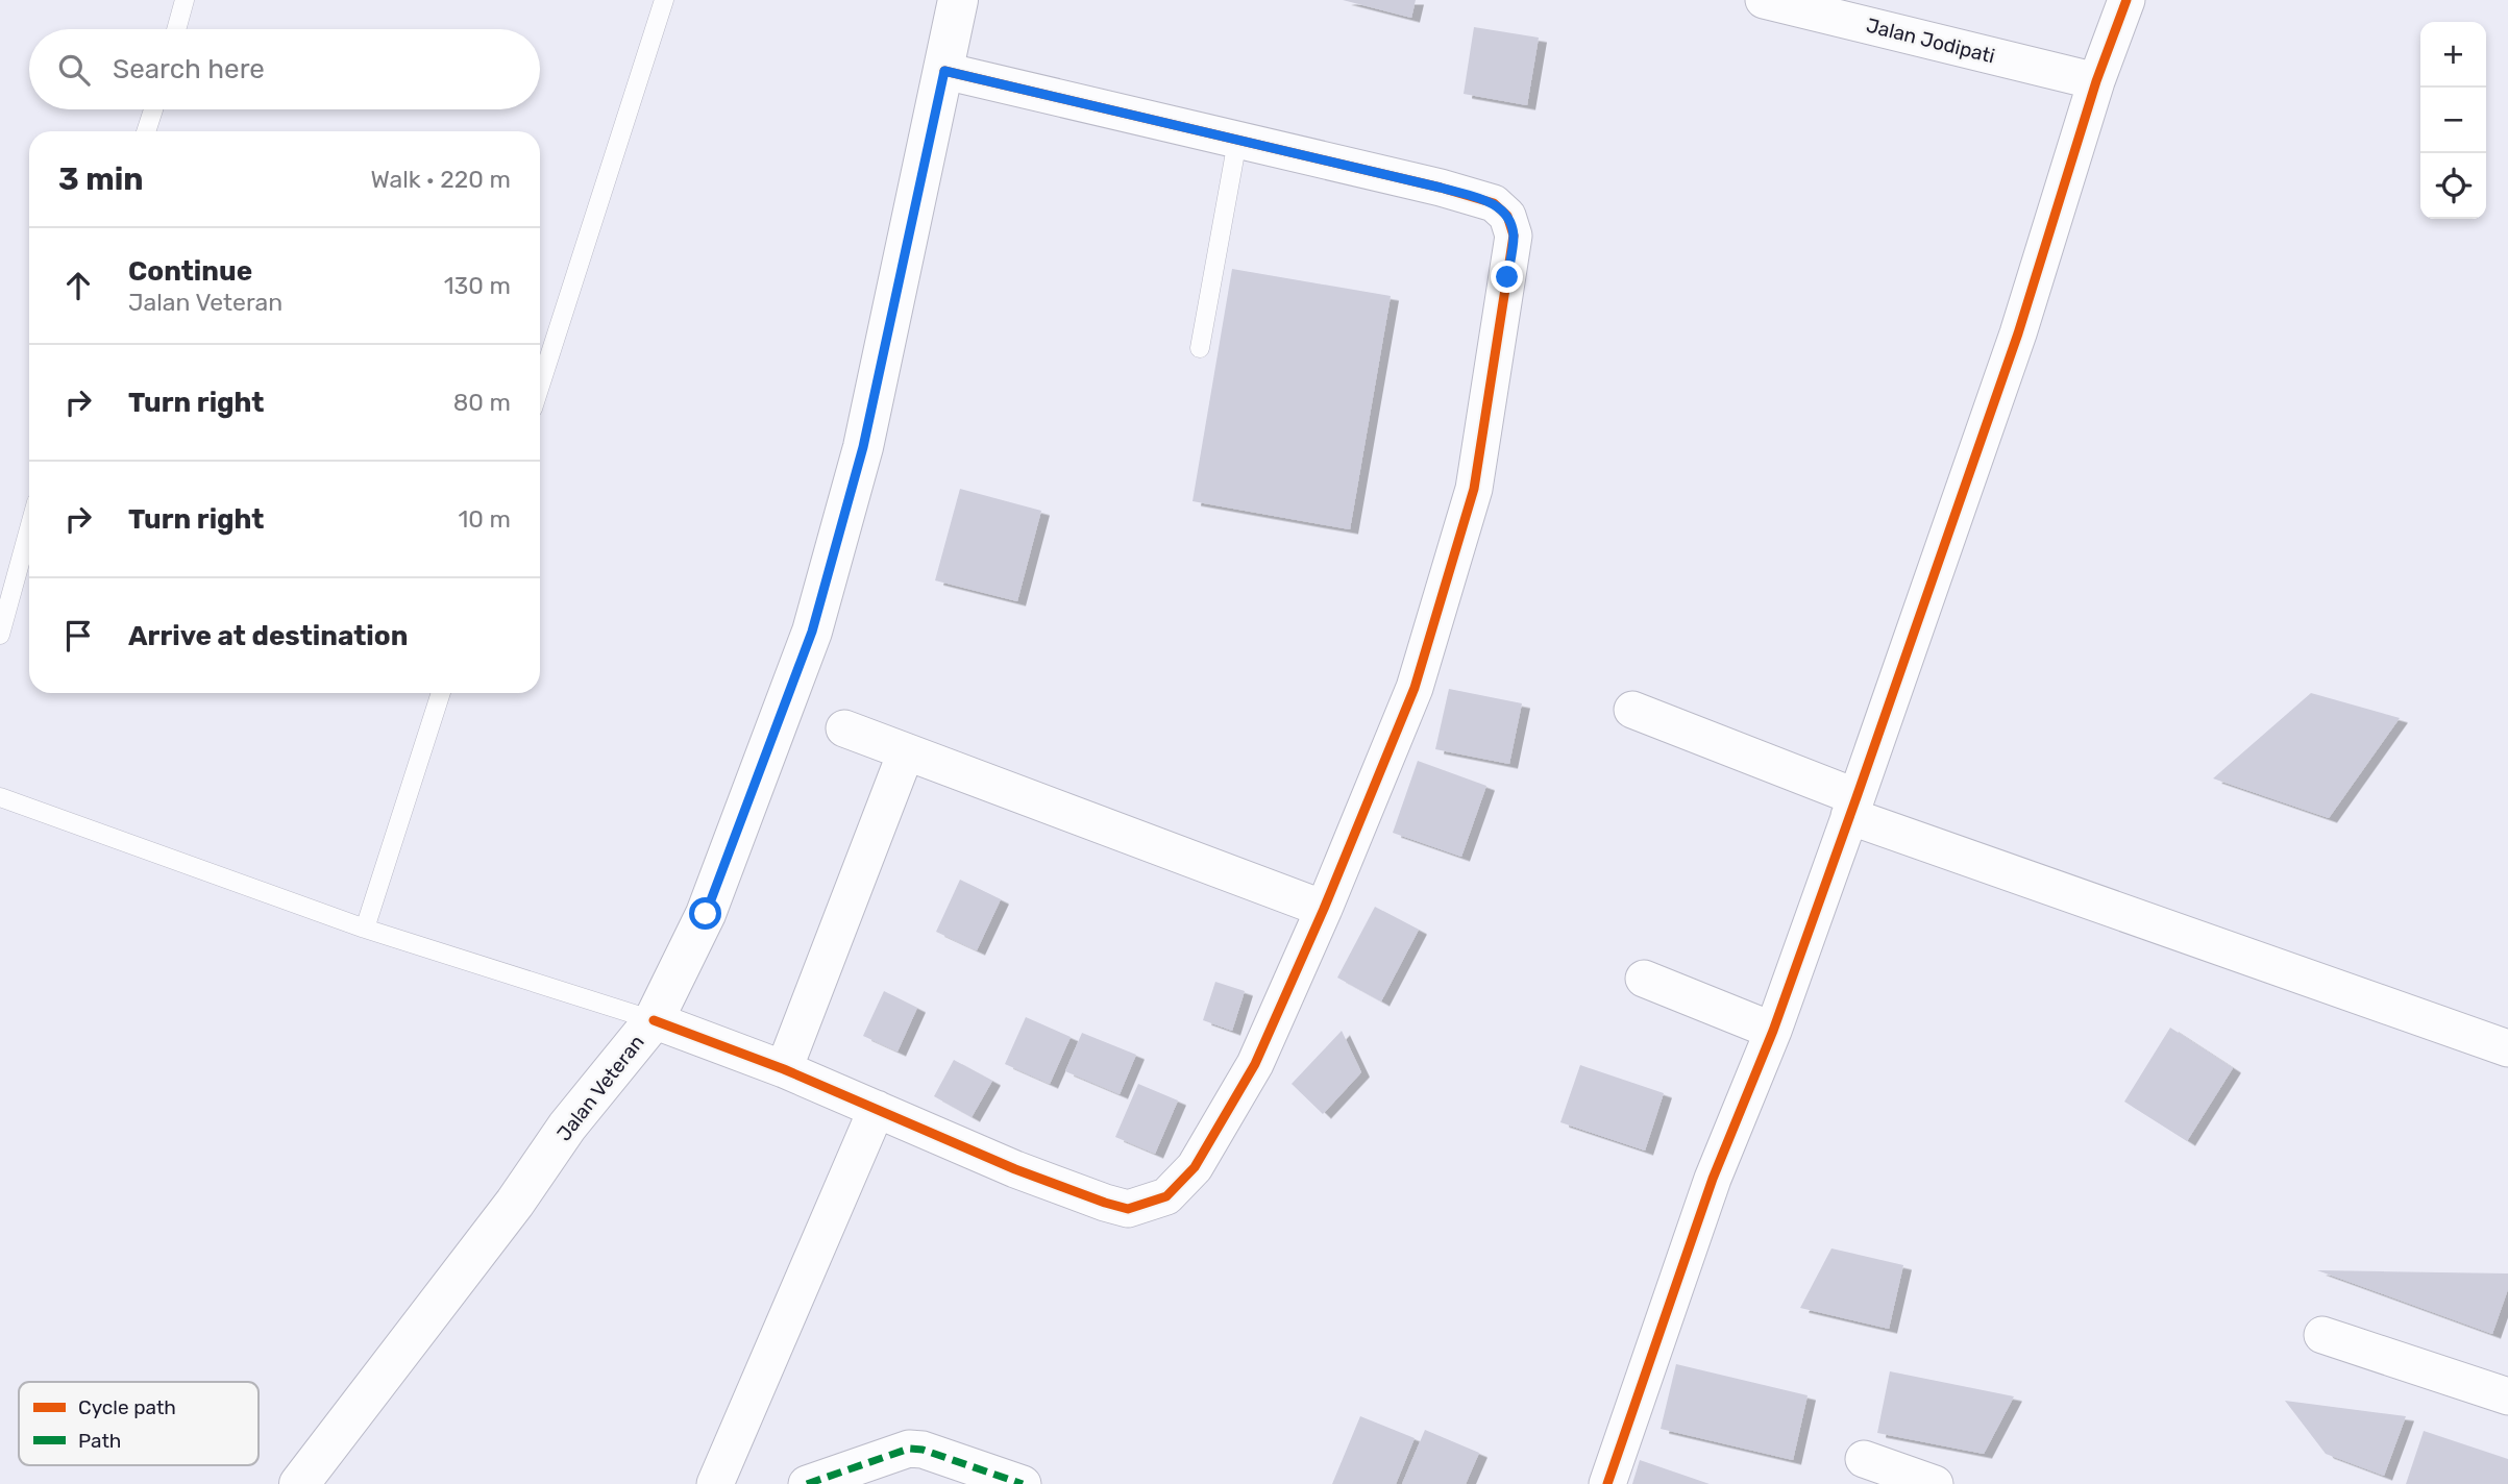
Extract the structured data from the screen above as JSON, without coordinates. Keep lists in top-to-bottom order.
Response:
{
  "streets": {
    "main road": ["Jalan Veteran"],
    "street": ["Jalan Jodipati"]
  },
  "legend": ["Cycle path", "Path"],
  "page": {
    "map_buttons": ["+", "−"],
    "search": "Search here",
    "heading": ["3 min", "Walk · 220 m"],
    "list": [
      ["Continue", "Jalan Veteran", "130 m"],
      ["Turn right", "80 m"],
      ["Turn right", "10 m"],
      "Arrive at destination"
    ]
  }
}
